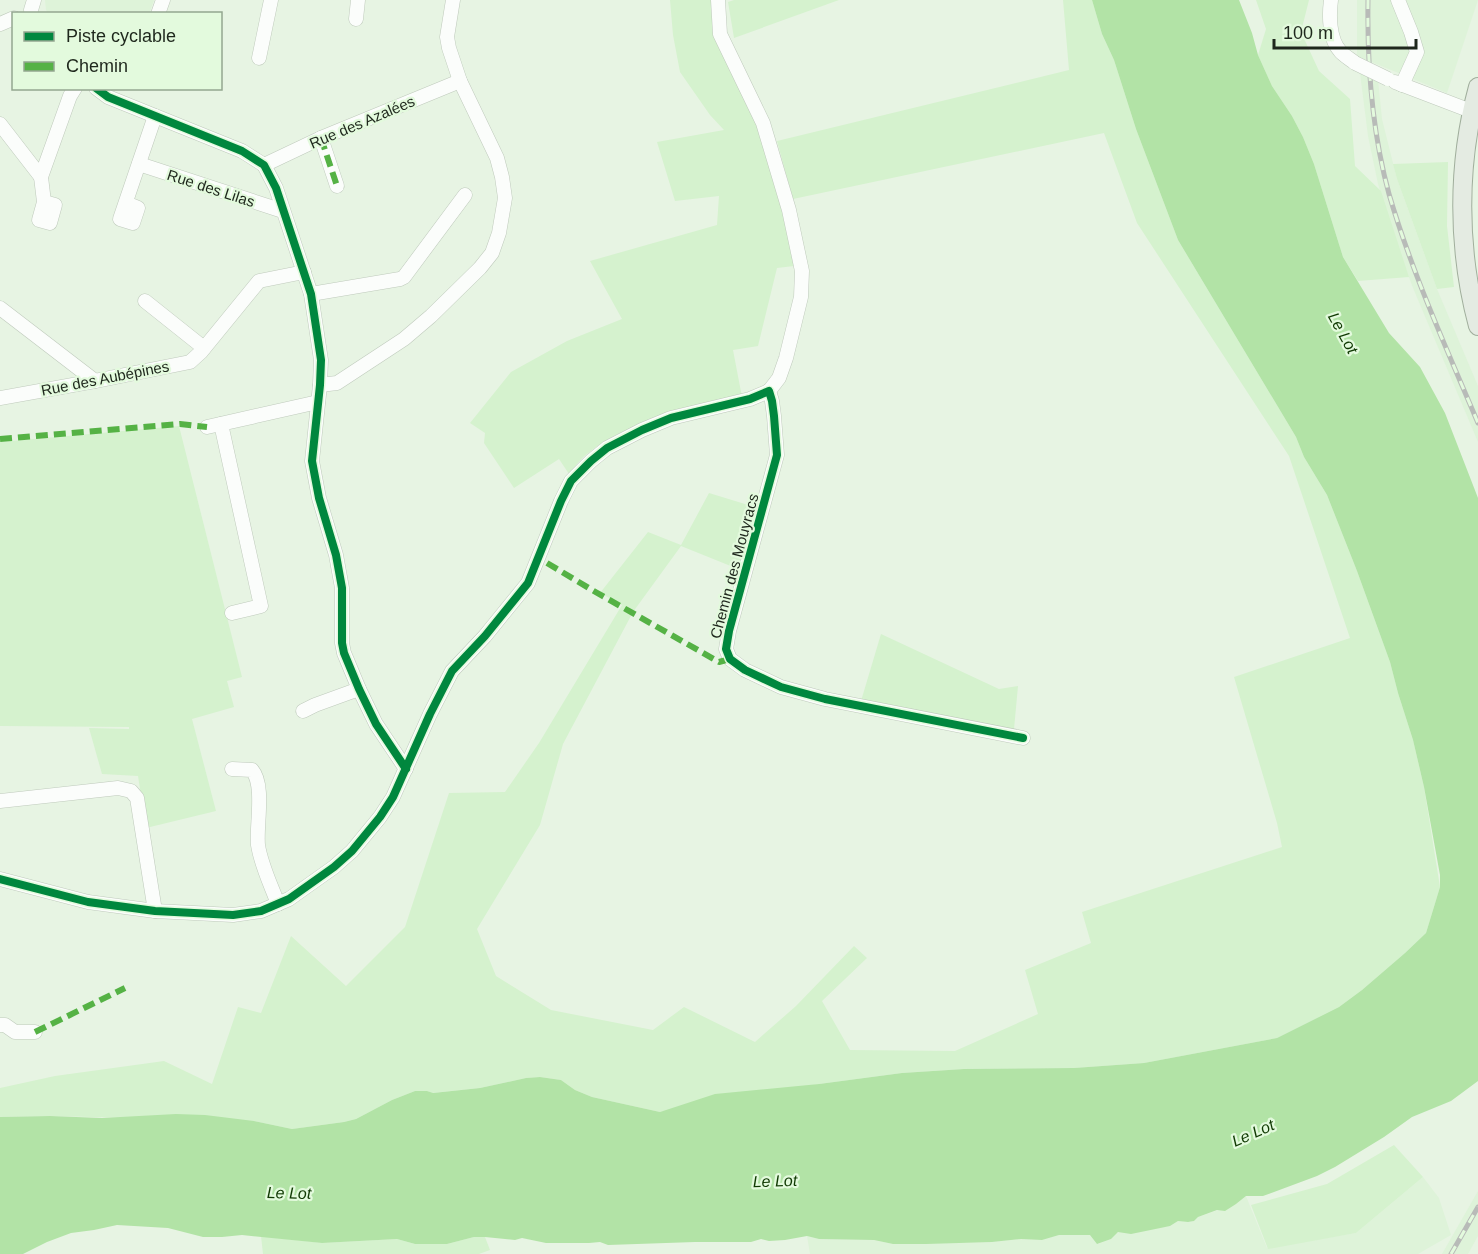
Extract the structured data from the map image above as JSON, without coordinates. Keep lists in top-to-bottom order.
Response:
{
  "streets": {
    "street": [
      "Rue des Azalées",
      "Rue des Lilas",
      "Rue des Aubépines",
      "Chemin des Mouyracs"
    ]
  },
  "water": ["Le Lot"],
  "legend": ["Piste cyclable", "Chemin"],
  "scale_bar": "100 m"
}
